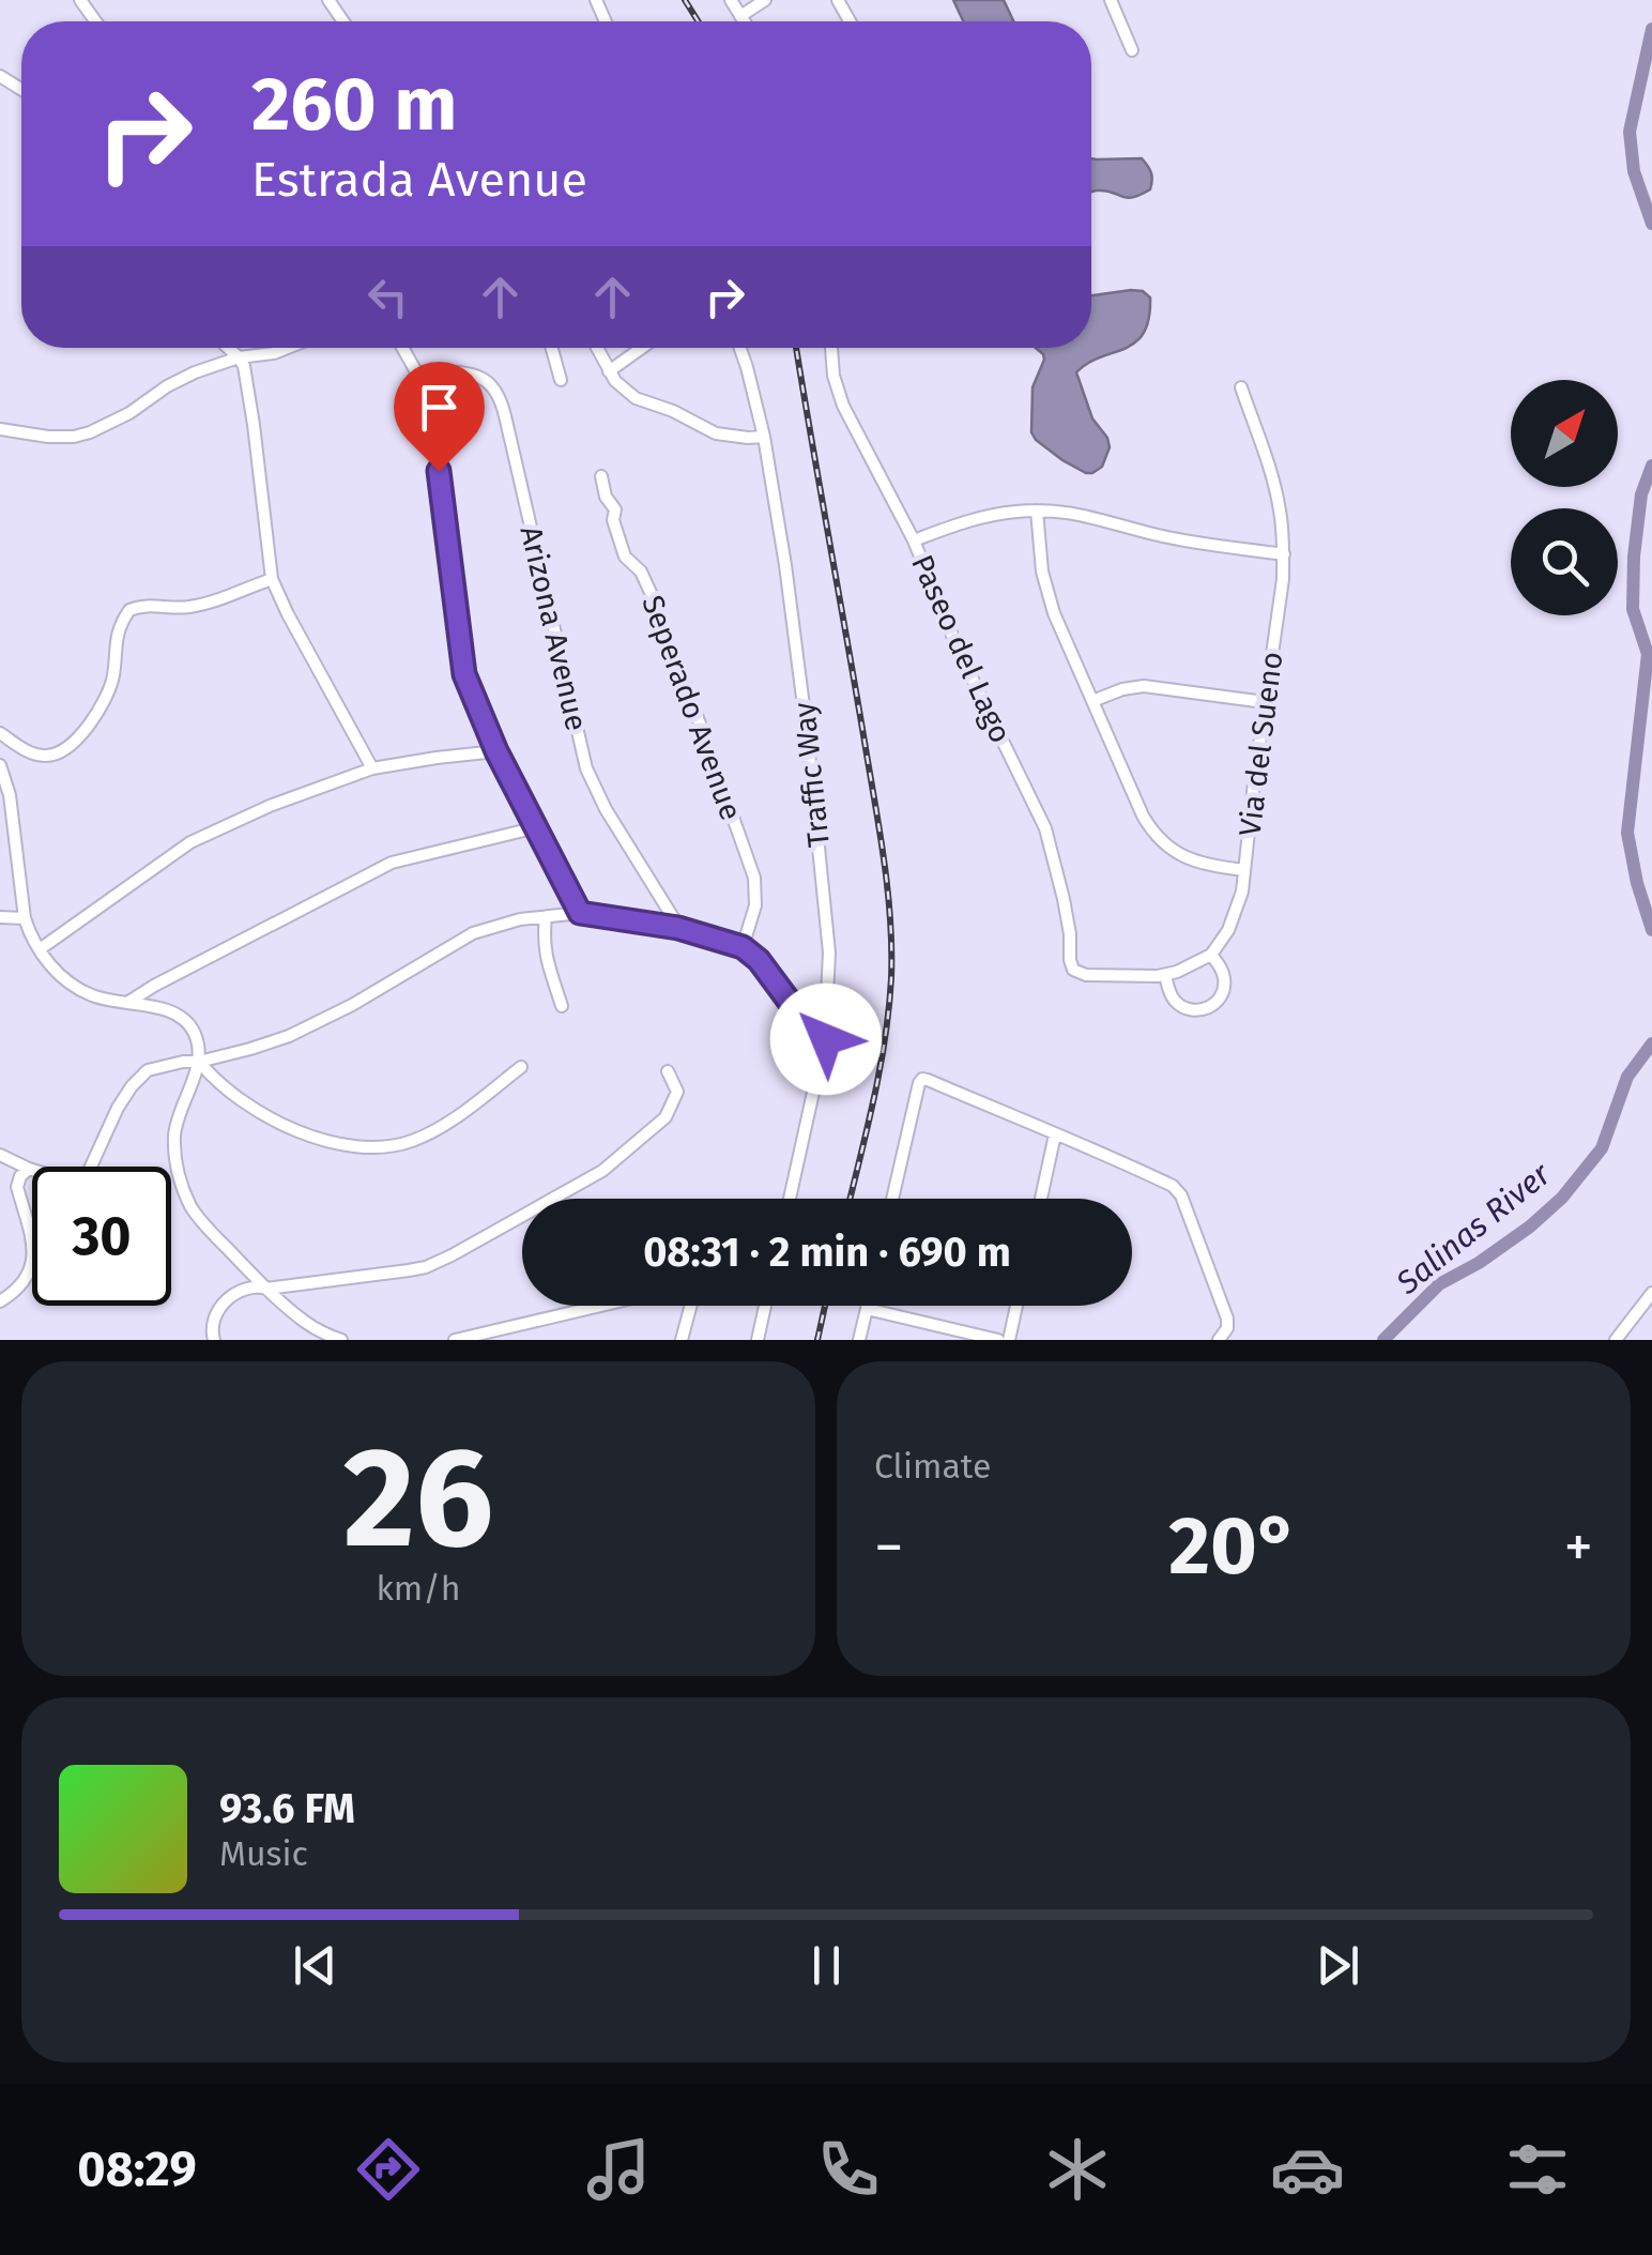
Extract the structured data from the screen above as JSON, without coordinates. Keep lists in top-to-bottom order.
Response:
{
  "streets": {
    "street": [
      "Arizona Avenue",
      "Paseo del Lago",
      "Seperado Avenue",
      "Via del Sueno",
      "Traffic Way"
    ]
  },
  "crossings": [
    ["Paseo del Lago", "Via del Sueno"]
  ],
  "water": ["Salinas River"],
  "north": "top right",
  "page": {
    "turn": ["260 m", "Estrada Avenue"],
    "limit": "30",
    "trip": "08:31 · 2 min · 690 m",
    "tile": [
      ["26", "km/h"],
      "Climate"
    ],
    "heat": ["−", "20°", "+"],
    "song": ["93.6 FM", "Music"],
    "tabs": "08:29"
  }
}
